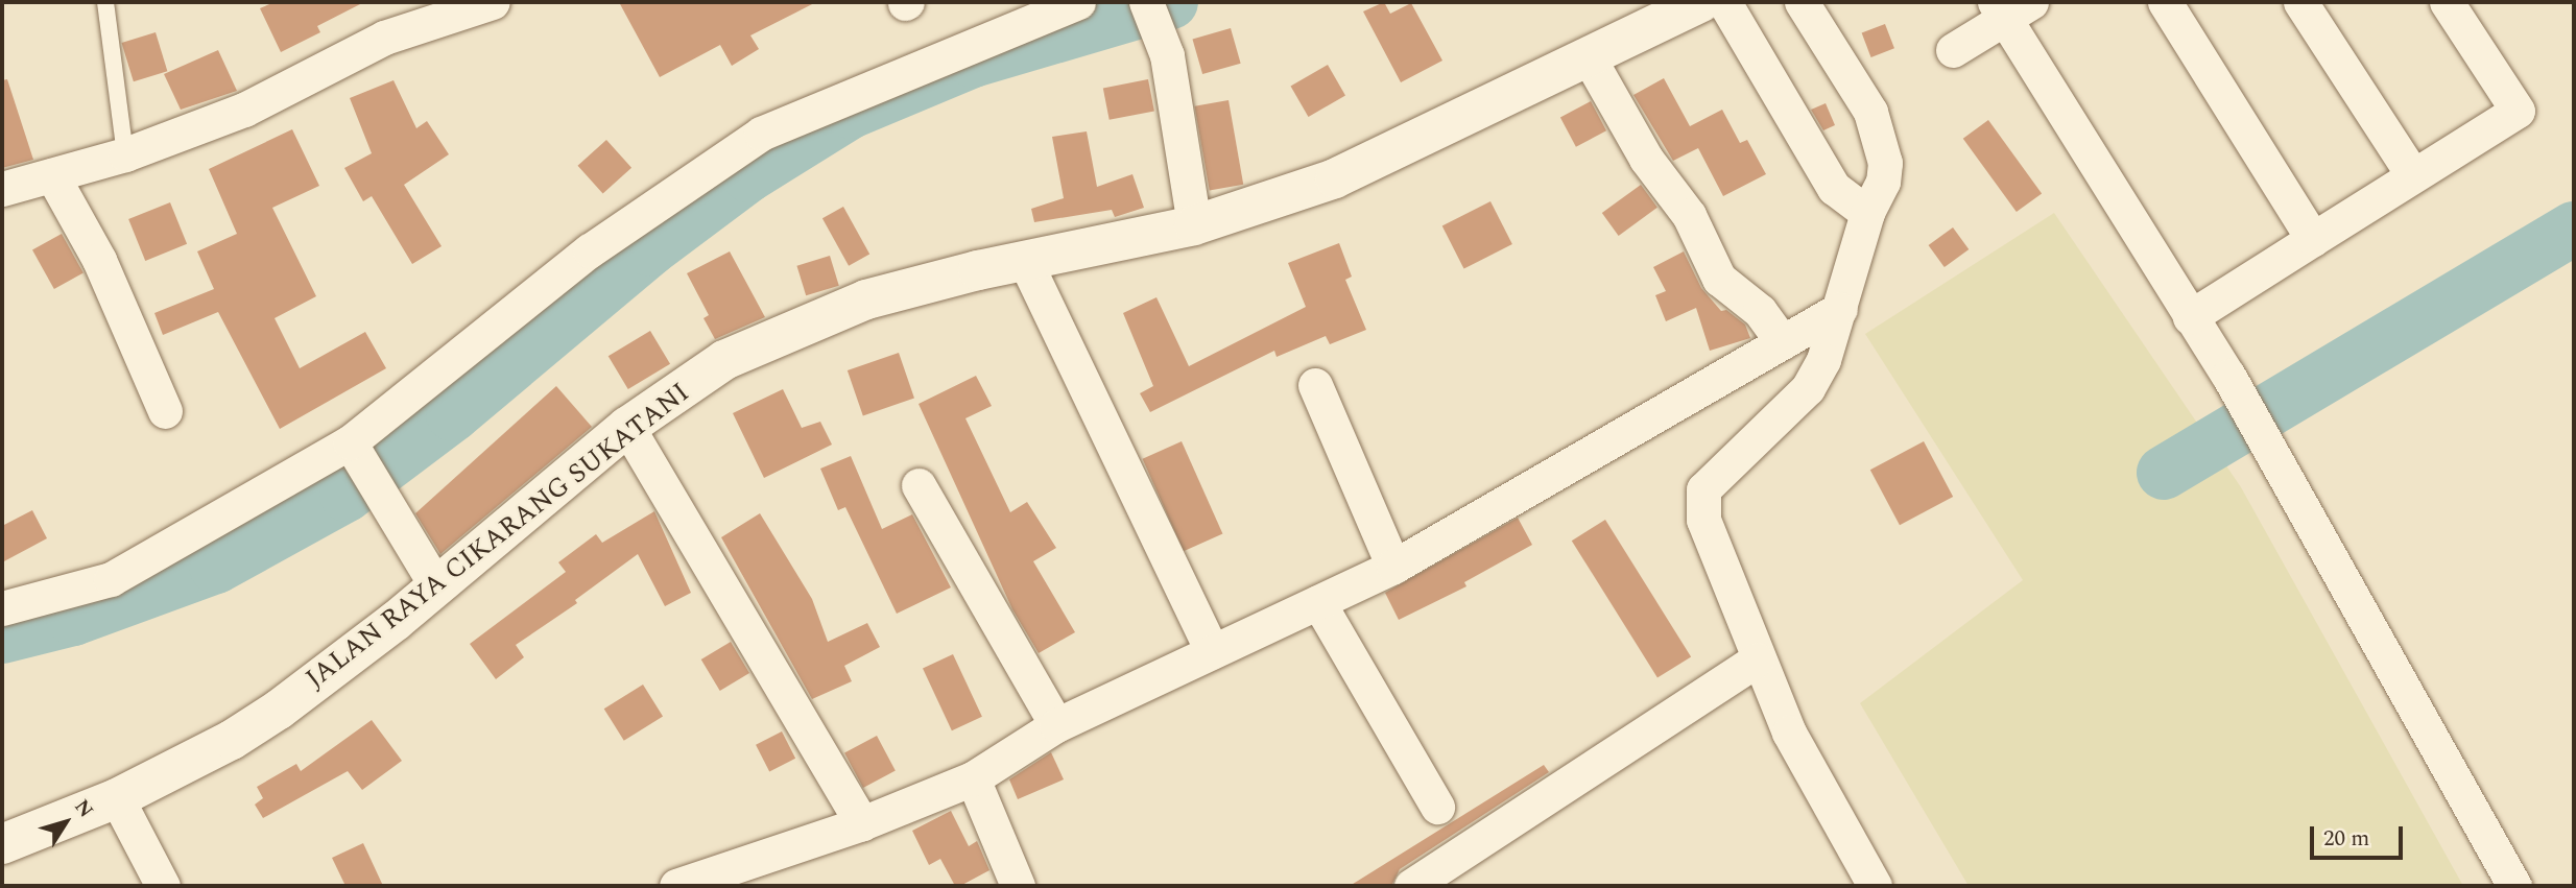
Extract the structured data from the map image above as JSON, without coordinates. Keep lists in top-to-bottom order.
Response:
{
  "streets": {
    "main road": ["JALAN RAYA CIKARANG SUKATANI"]
  },
  "scale_bar": "20 m",
  "north": "top right"
}
